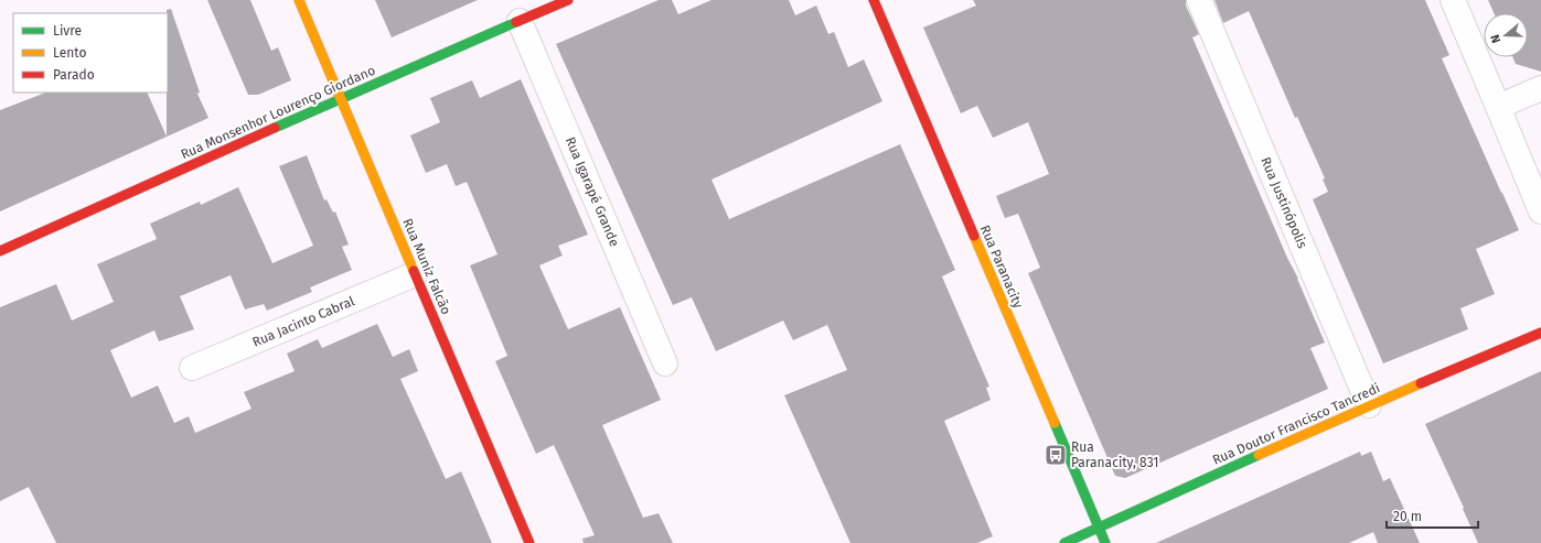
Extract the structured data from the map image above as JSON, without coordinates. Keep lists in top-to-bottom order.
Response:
{
  "streets": {
    "street": [
      "Rua Monsenhor Lourenço Giordano",
      "Rua Igarapé Grande",
      "Rua Justinópolis",
      "Rua Muniz Falcão",
      "Rua Paranacity",
      "Rua Jacinto Cabral",
      "Rua Doutor Francisco Tancredi"
    ]
  },
  "crossings": [
    ["Rua Monsenhor Lourenço Giordano", "Rua Igarapé Grande"],
    ["Rua Monsenhor Lourenço Giordano", "Rua Muniz Falcão"],
    ["Rua Justinópolis", "Rua Doutor Francisco Tancredi"],
    ["Rua Muniz Falcão", "Rua Jacinto Cabral"],
    ["Rua Paranacity", "Rua Doutor Francisco Tancredi"]
  ],
  "places": {
    "bus stop": ["Rua Paranacity, 831"]
  },
  "legend": ["Livre", "Lento", "Parado"],
  "scale_bar": "20 m",
  "north": "left"
}
